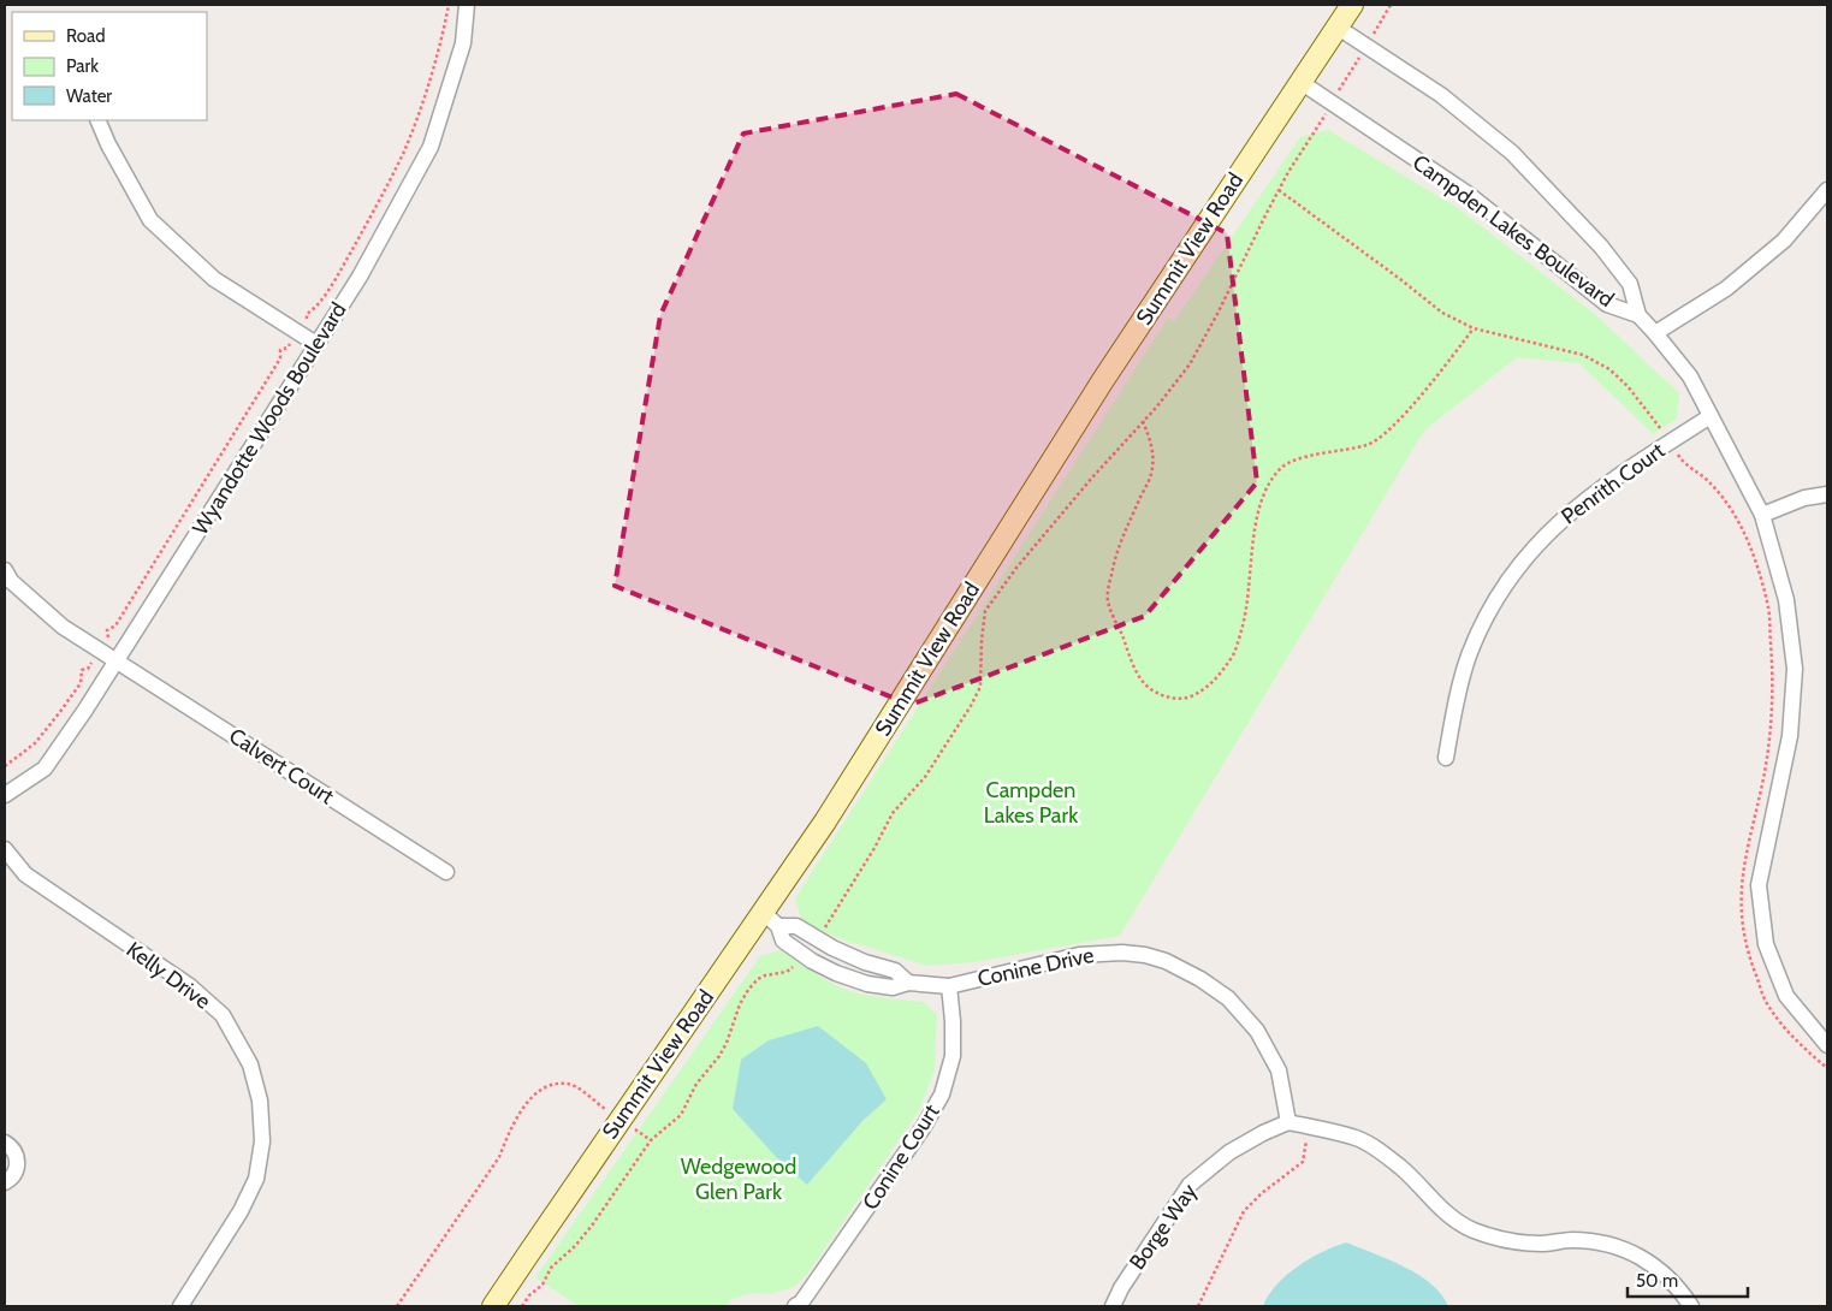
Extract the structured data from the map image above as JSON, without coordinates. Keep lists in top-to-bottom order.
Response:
{
  "streets": {
    "street": [
      "Campden Lakes Boulevard",
      "Summit View Road",
      "Wyandotte Woods Boulevard",
      "Penrith Court",
      "Calvert Court",
      "Conine Drive",
      "Kelly Drive",
      "Conine Court",
      "Borge Way"
    ]
  },
  "crossings": [
    ["Campden Lakes Boulevard", "Summit View Road"],
    ["Campden Lakes Boulevard", "Penrith Court"],
    ["Summit View Road", "Conine Drive"],
    ["Wyandotte Woods Boulevard", "Calvert Court"],
    ["Conine Drive", "Conine Court"],
    ["Conine Drive", "Borge Way"]
  ],
  "parks": ["Campden Lakes Park", "Wedgewood Glen Park"],
  "legend": ["Road", "Park", "Water"],
  "scale_bar": "50 m"
}
